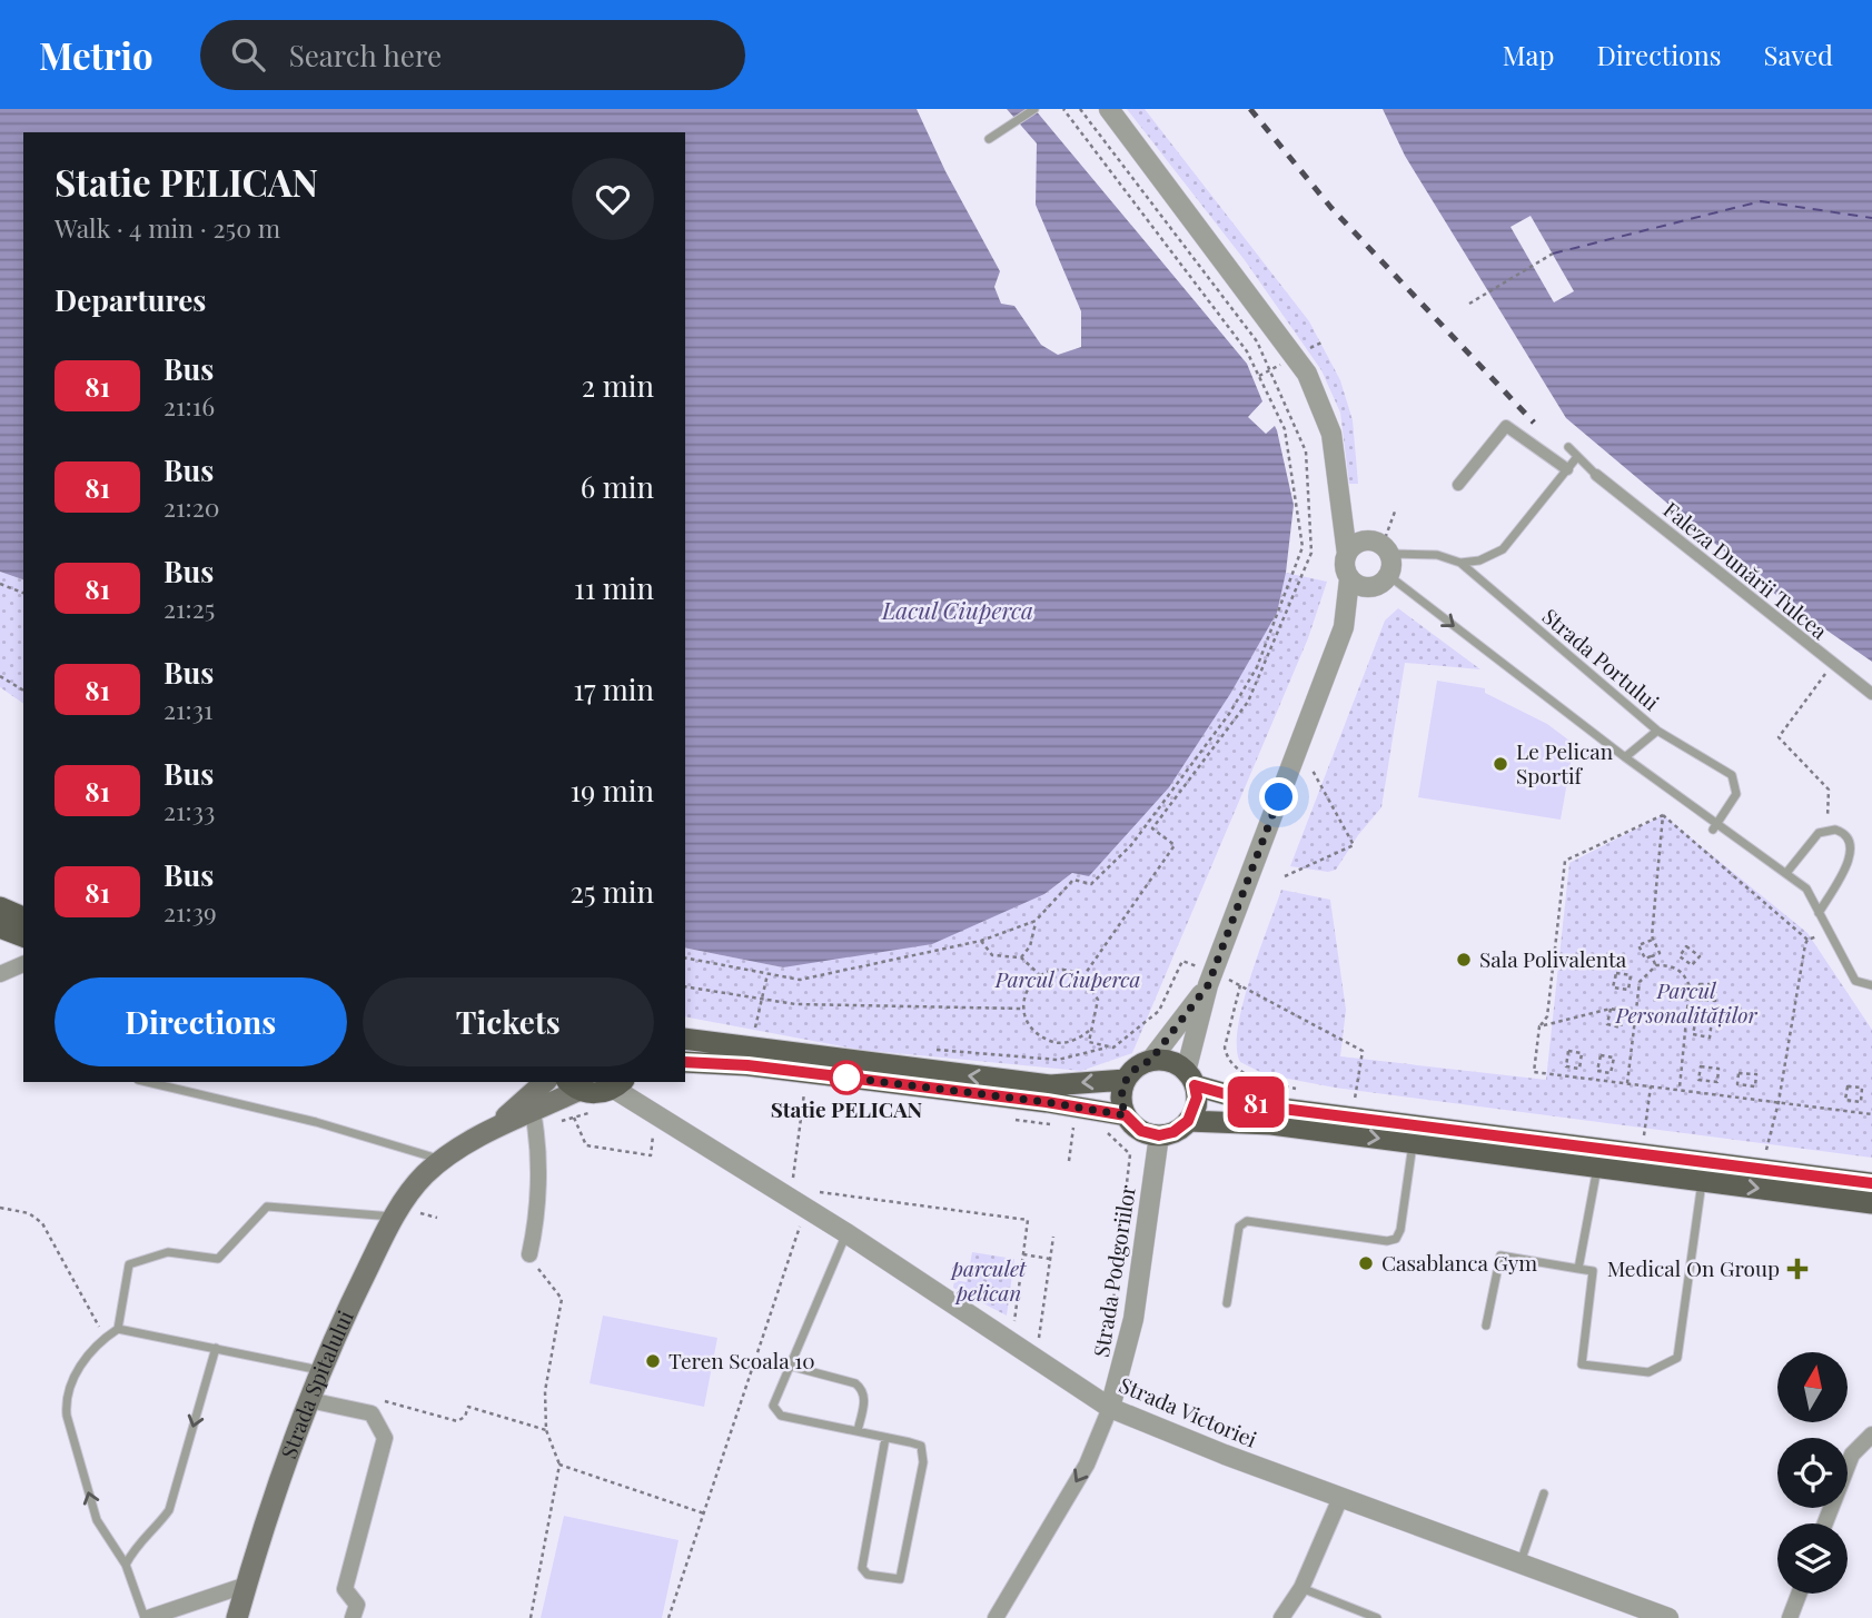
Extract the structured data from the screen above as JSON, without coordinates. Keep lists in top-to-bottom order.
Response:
{
  "streets": {
    "main road": ["Strada Spitalului"],
    "street": ["Faleza Dunării Tulcea", "Strada Podgoriilor", "Strada Victoriei"],
    "lane": ["Strada Portului"]
  },
  "crossings": [
    ["Strada Podgoriilor", "Strada Victoriei"]
  ],
  "one_way": ["Strada Podgoriilor"],
  "water": ["Lacul Ciuperca"],
  "parks": ["Parcul Ciuperca", "Parcul Personalităților", "parculet pelican"],
  "places": {
    "other": [
      "Le Pelican Sportif",
      "Sala Polivalenta",
      "Statie PELICAN",
      "Casablanca Gym",
      "Teren Scoala 10"
    ],
    "health": ["Medical On Group"]
  },
  "lines": ["bus line 81"],
  "north": "top",
  "page": {
    "header": "Metrio",
    "search": "Search here",
    "nav": ["Map", "Directions", "Saved"],
    "on_map": "81",
    "heading": [
      ["Statie PELICAN", "Walk · 4 min · 250 m"],
      "Departures"
    ],
    "list": [
      {
        "mark": "81",
        "name": "Bus",
        "note": "21:16",
        "value": "2 min"
      },
      {
        "mark": "81",
        "name": "Bus",
        "note": "21:20",
        "value": "6 min"
      },
      {
        "mark": "81",
        "name": "Bus",
        "note": "21:25",
        "value": "11 min"
      },
      {
        "mark": "81",
        "name": "Bus",
        "note": "21:31",
        "value": "17 min"
      },
      {
        "mark": "81",
        "name": "Bus",
        "note": "21:33",
        "value": "19 min"
      },
      {
        "mark": "81",
        "name": "Bus",
        "note": "21:39",
        "value": "25 min"
      }
    ],
    "buttons": ["Directions", "Tickets"]
  }
}
